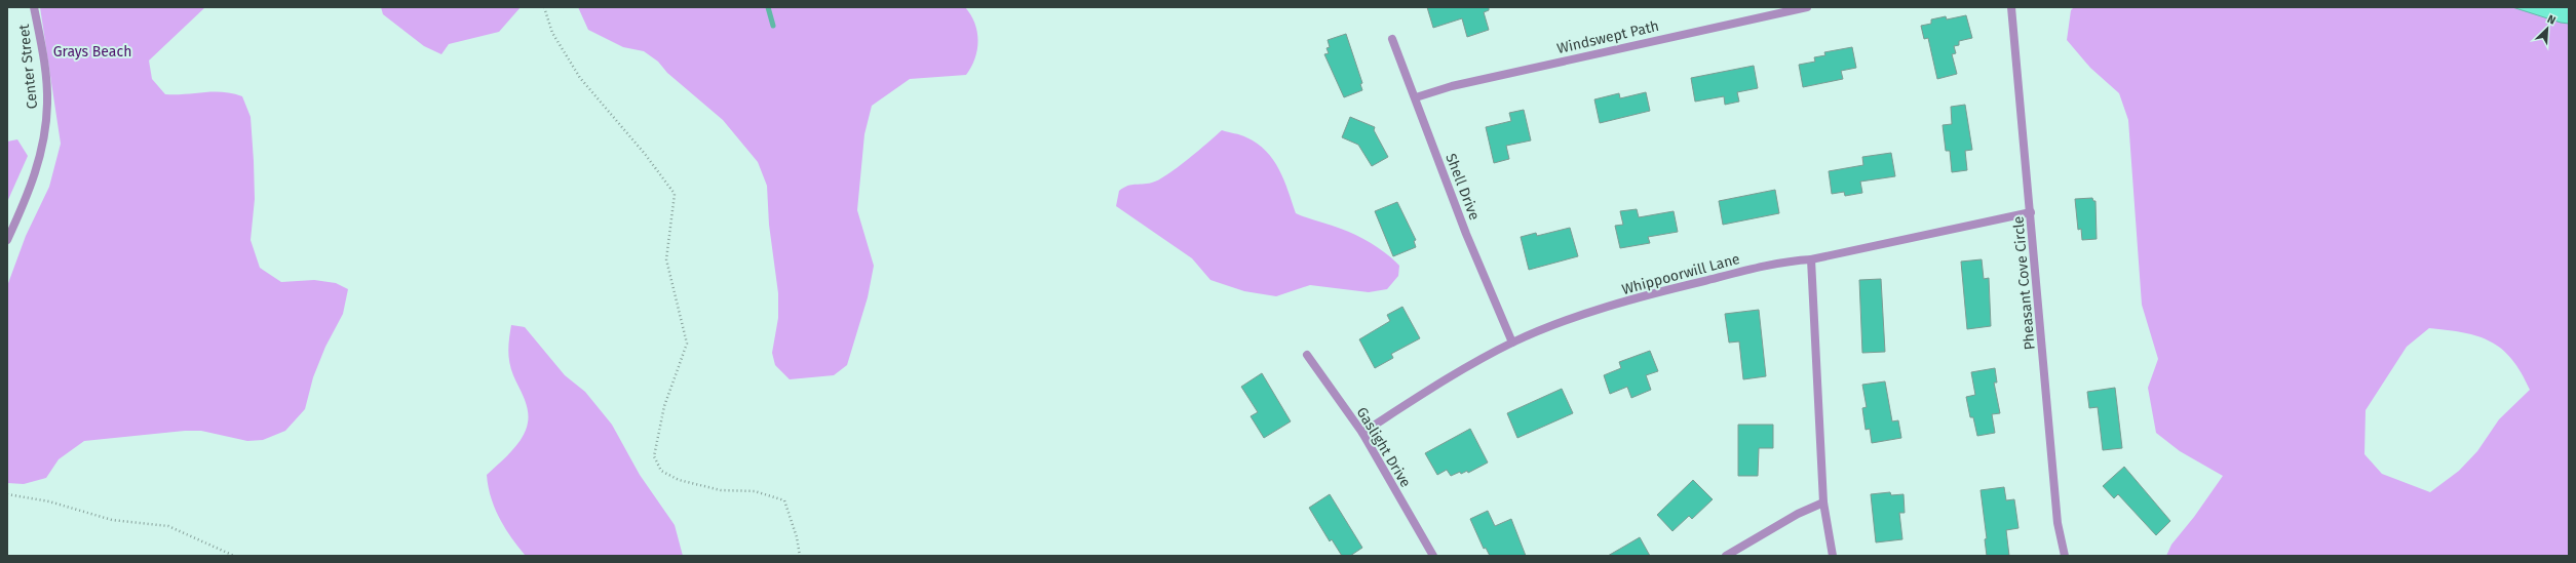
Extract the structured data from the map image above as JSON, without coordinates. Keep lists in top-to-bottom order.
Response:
{
  "streets": {
    "street": [
      "Windswept Path",
      "Center Street",
      "Shell Drive",
      "Whippoorwill Lane",
      "Pheasant Cove Circle",
      "Gaslight Drive"
    ]
  },
  "crossings": [
    ["Windswept Path", "Shell Drive"],
    ["Shell Drive", "Whippoorwill Lane"],
    ["Whippoorwill Lane", "Pheasant Cove Circle"],
    ["Whippoorwill Lane", "Gaslight Drive"]
  ],
  "parks": ["Grays Beach"],
  "north": "top right"
}
